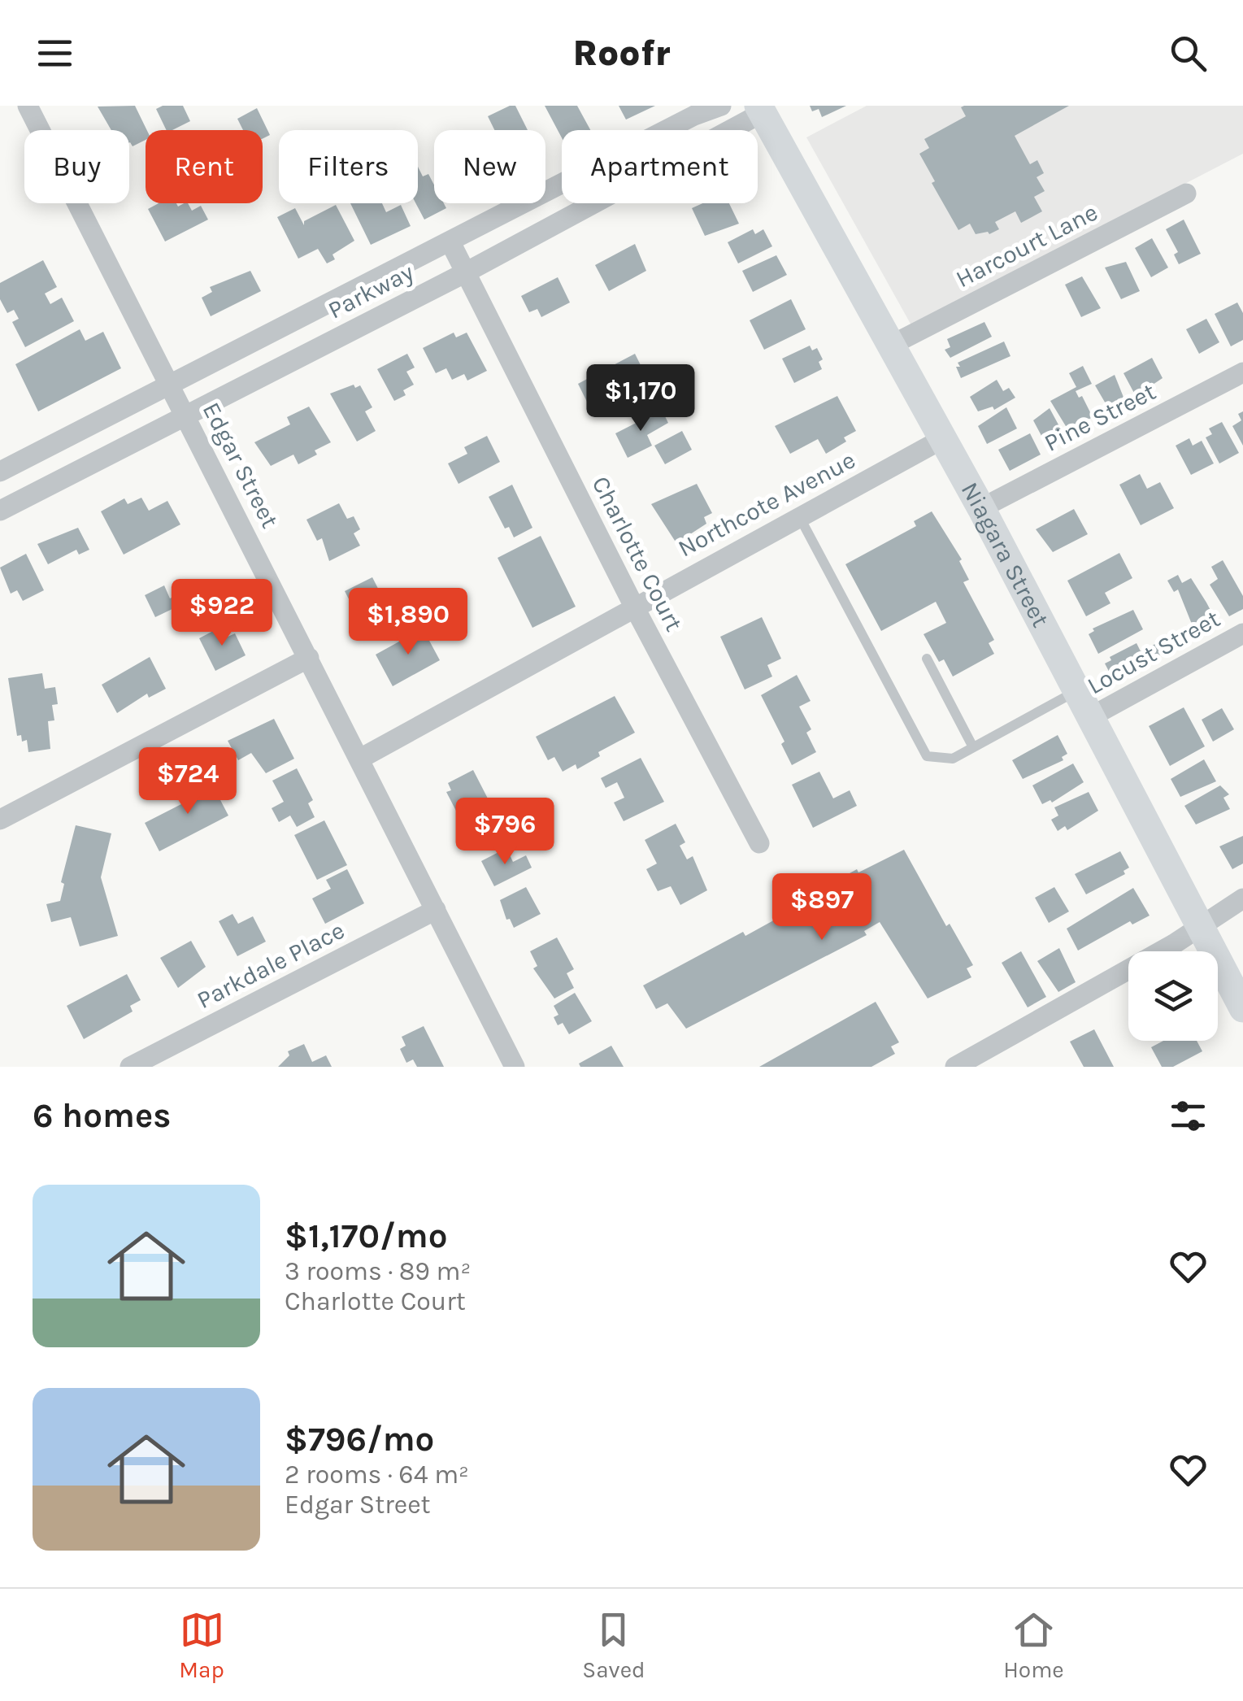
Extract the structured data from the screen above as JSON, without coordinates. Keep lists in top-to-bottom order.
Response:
{
  "streets": {
    "main road": ["Niagara Street"],
    "street": [
      "Harcourt Lane",
      "Parkway",
      "Pine Street",
      "Edgar Street",
      "Northcote Avenue",
      "Charlotte Court",
      "Locust Street",
      "Parkdale Place"
    ]
  },
  "crossings": [
    ["Harcourt Lane", "Niagara Street"],
    ["Parkway", "Edgar Street"],
    ["Parkway", "Charlotte Court"],
    ["Parkway", "Niagara Street"],
    ["Pine Street", "Niagara Street"],
    ["Edgar Street", "Northcote Avenue"],
    ["Edgar Street", "Parkdale Place"],
    ["Northcote Avenue", "Charlotte Court"],
    ["Northcote Avenue", "Niagara Street"],
    ["Niagara Street", "Locust Street"]
  ],
  "page": {
    "header": "Roofr",
    "chip": [
      "Buy",
      "Rent",
      "Filters",
      "New",
      "Apartment"
    ],
    "price": [
      "$1,170",
      "$922",
      "$1,890",
      "$724",
      "$796",
      "$897"
    ],
    "heading": "6 homes",
    "list": [
      {
        "name": "$1,170/mo",
        "note": "3 rooms · 89 m² · Charlotte Court"
      },
      {
        "name": "$796/mo",
        "note": "2 rooms · 64 m² · Edgar Street"
      }
    ],
    "tabs": ["Map", "Saved", "Home"]
  }
}
